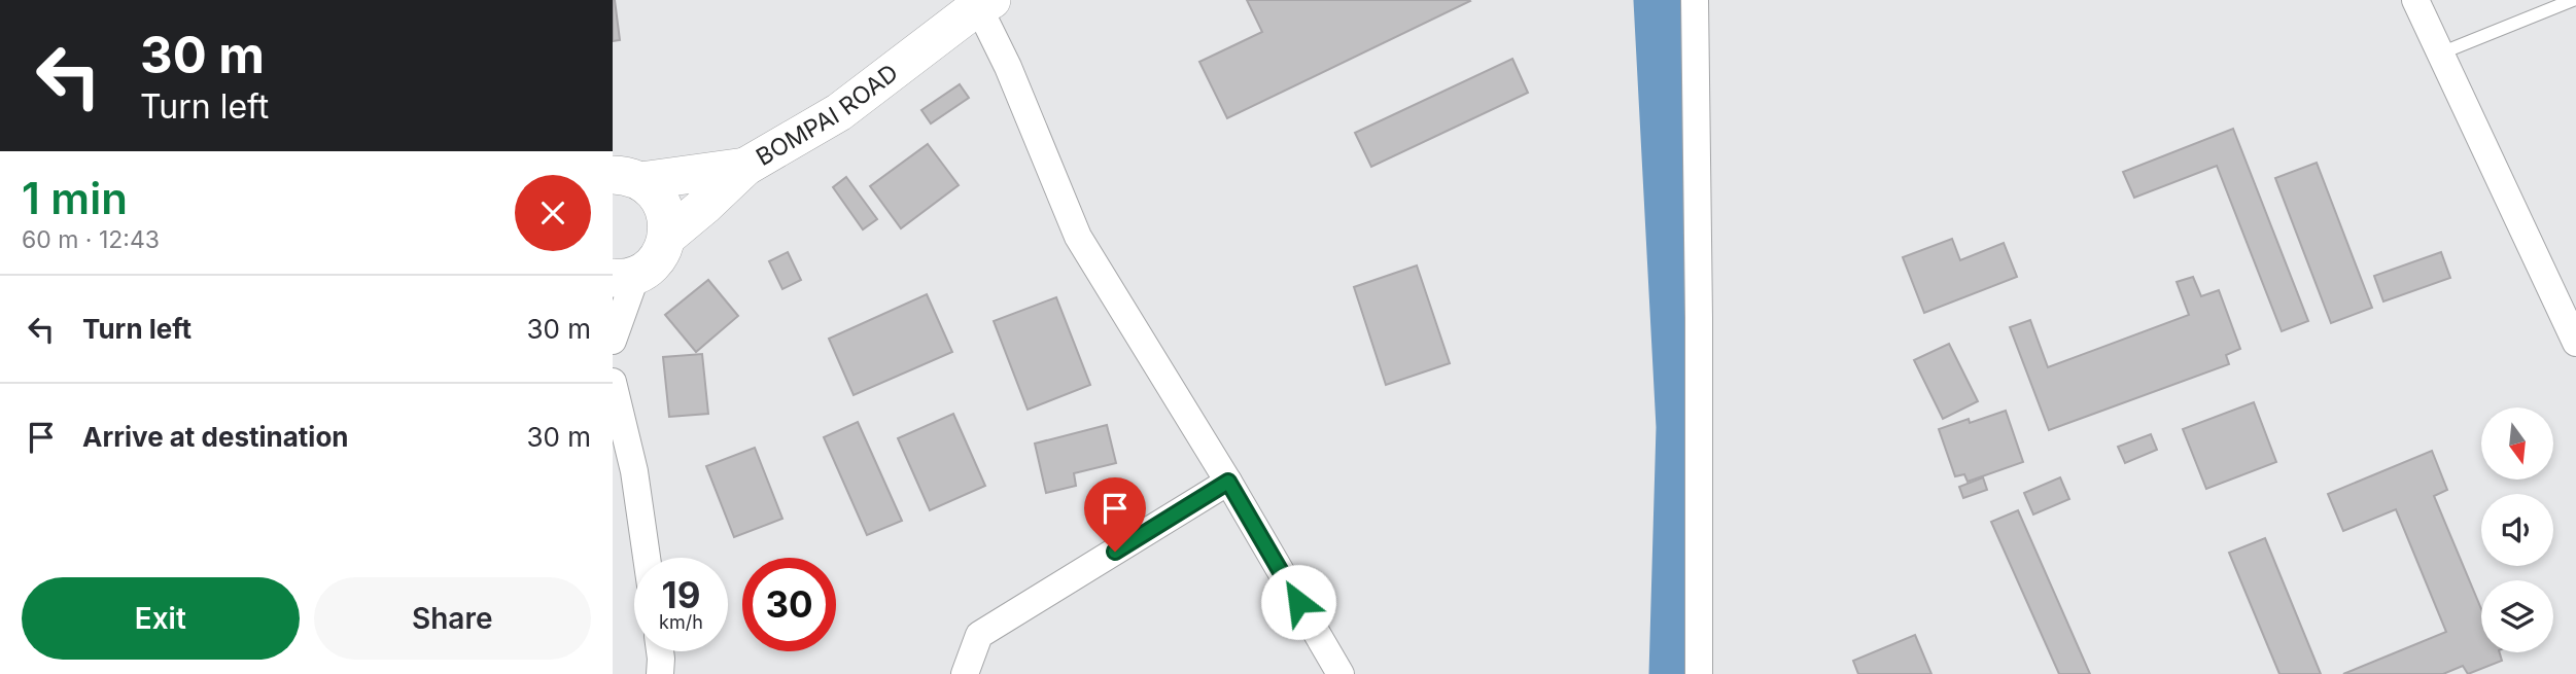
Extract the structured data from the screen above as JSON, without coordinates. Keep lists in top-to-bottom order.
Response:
{
  "streets": {
    "street": ["BOMPAI ROAD"]
  },
  "north": "bottom",
  "page": {
    "turn": ["30 m", "Turn left"],
    "heading": ["1 min", "60 m · 12:43"],
    "list": [
      {
        "name": "Turn left",
        "value": "30 m"
      },
      {
        "name": "Arrive at destination",
        "value": "30 m"
      }
    ],
    "speed": "19 km/h",
    "limit": "30",
    "buttons": ["Exit", "Share"]
  }
}
